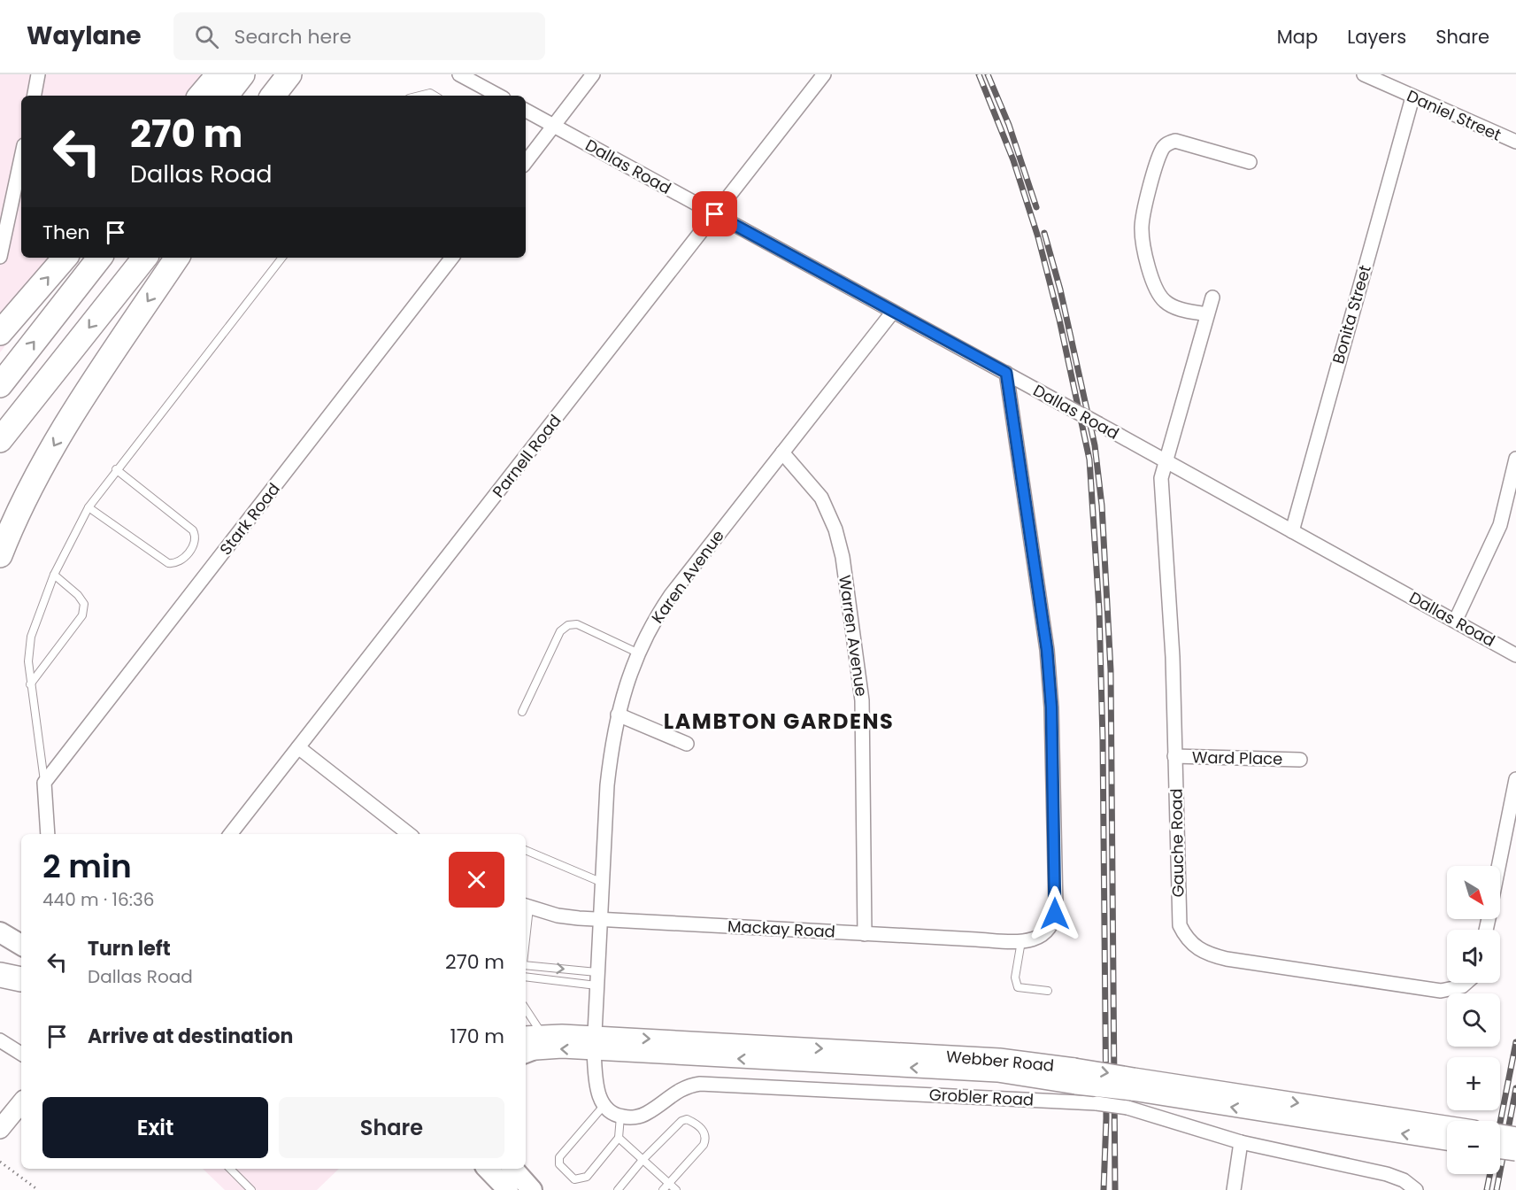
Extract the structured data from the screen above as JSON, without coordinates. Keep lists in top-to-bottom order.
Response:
{
  "streets": {
    "main road": ["Webber Road"],
    "street": [
      "Daniel Street",
      "Dallas Road",
      "Bonita Street",
      "Parnell Road",
      "Stark Road",
      "Karen Avenue",
      "Warren Avenue",
      "Ward Place",
      "Gauche Road",
      "Mackay Road",
      "Grobler Road"
    ]
  },
  "crossings": [
    ["Daniel Street", "Bonita Street"],
    ["Dallas Road", "Bonita Street"],
    ["Dallas Road", "Parnell Road"],
    ["Dallas Road", "Karen Avenue"],
    ["Dallas Road", "Gauche Road"],
    ["Dallas Road", "Mackay Road"],
    ["Karen Avenue", "Warren Avenue"],
    ["Karen Avenue", "Mackay Road"],
    ["Karen Avenue", "Webber Road"],
    ["Warren Avenue", "Mackay Road"],
    ["Ward Place", "Gauche Road"],
    ["Webber Road", "Grobler Road"]
  ],
  "districts": ["LAMBTON GARDENS"],
  "north": "bottom right",
  "page": {
    "header": "Waylane",
    "search": "Search here",
    "nav": ["Map", "Layers", "Share"],
    "turn": ["270 m", "Dallas Road"],
    "then": "Then",
    "heading": ["2 min", "440 m · 16:36"],
    "map_buttons": ["+", "−"],
    "list": [
      {
        "name": "Turn left",
        "note": "Dallas Road",
        "value": "270 m"
      },
      {
        "name": "Arrive at destination",
        "value": "170 m"
      }
    ],
    "buttons": ["Exit", "Share"]
  }
}
